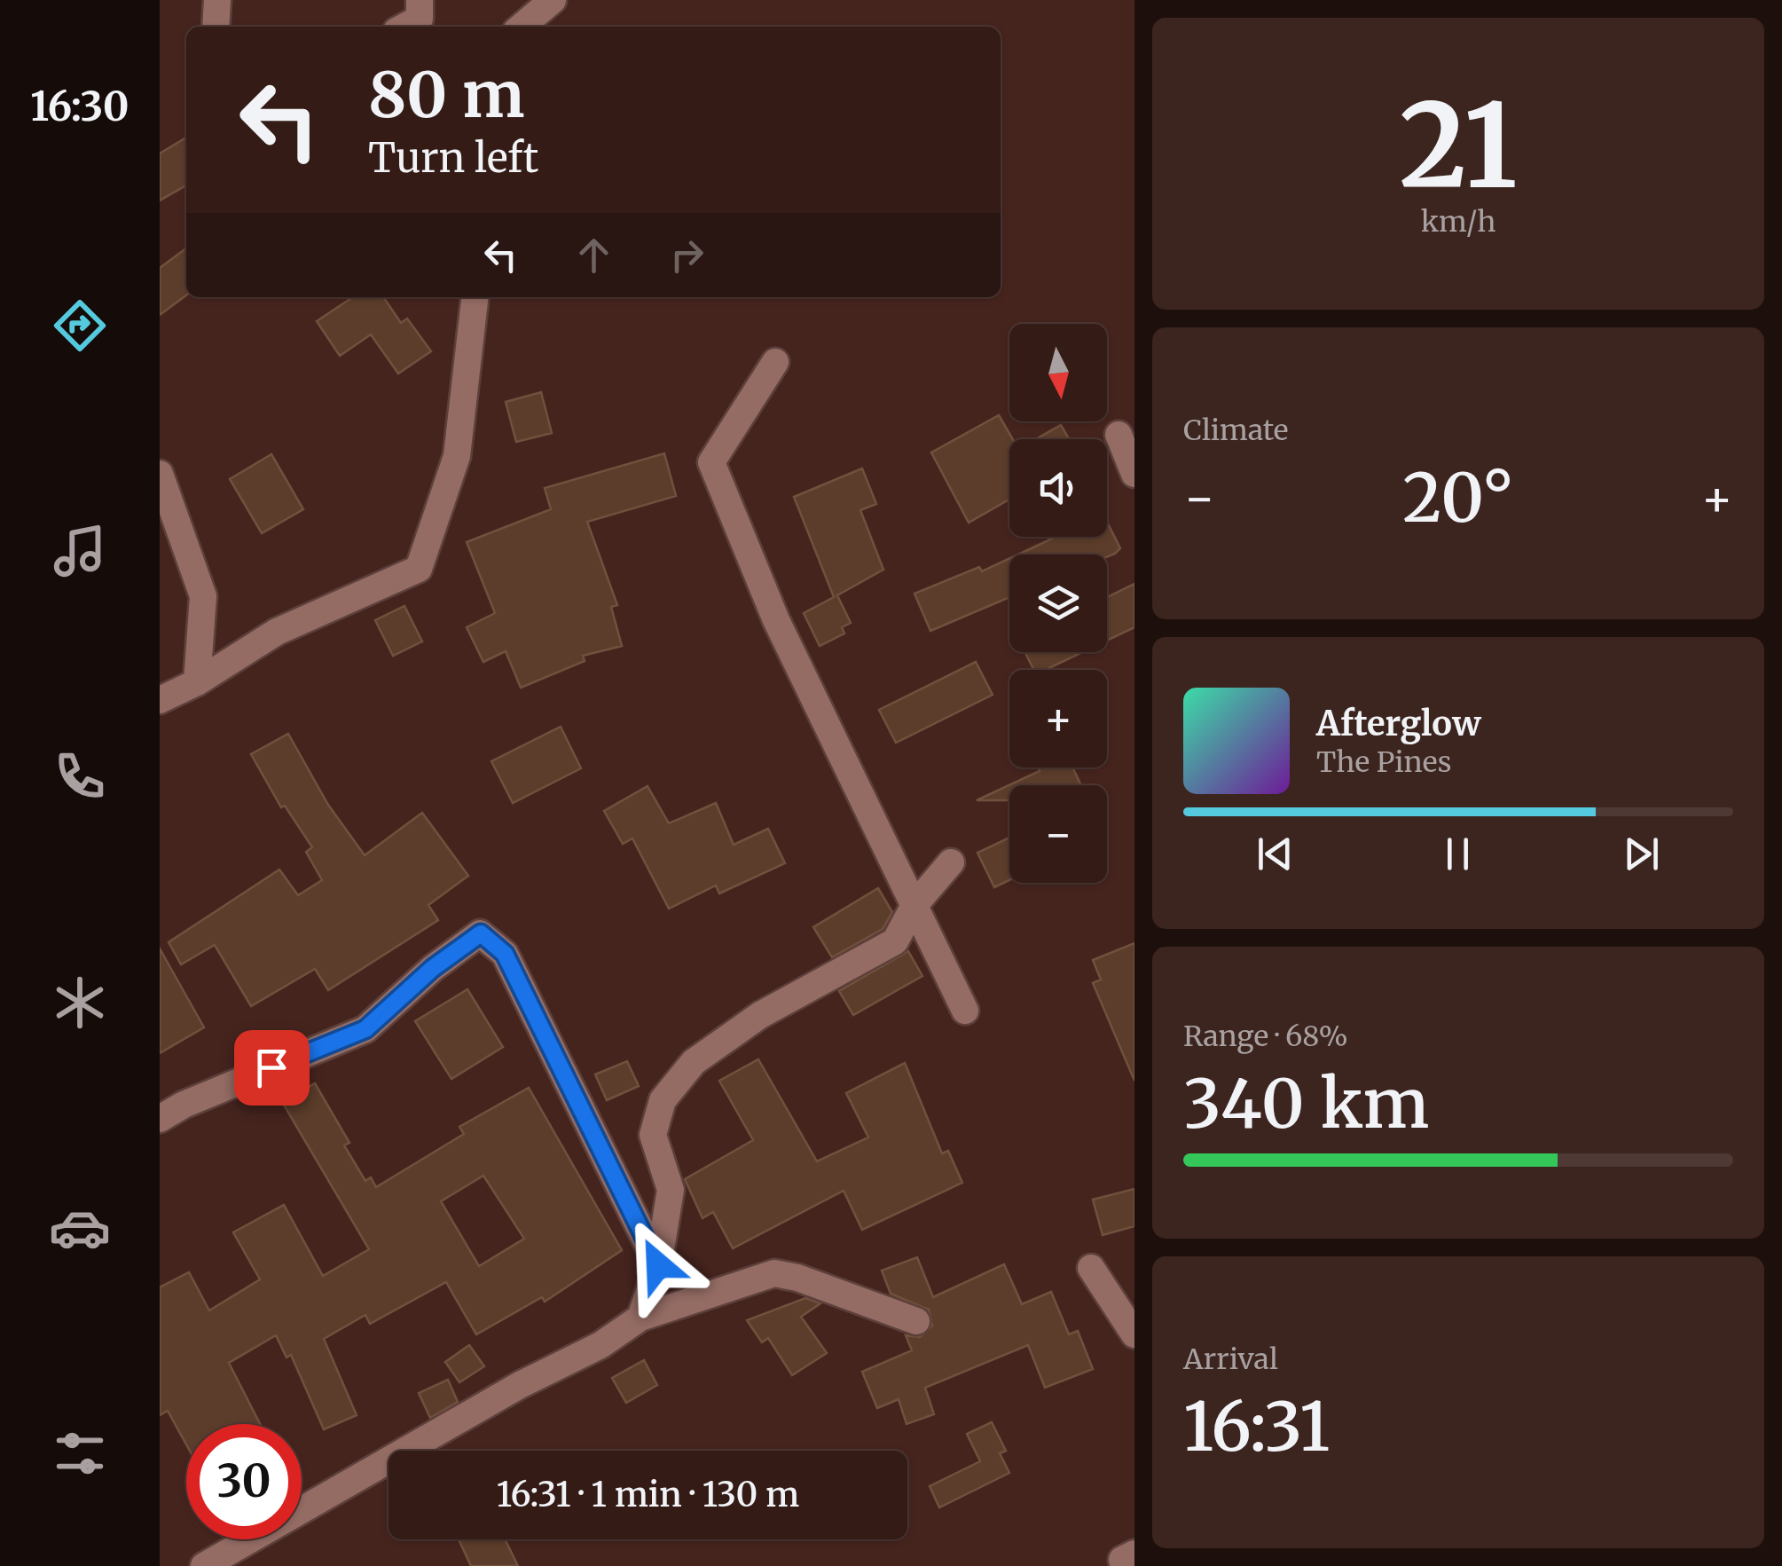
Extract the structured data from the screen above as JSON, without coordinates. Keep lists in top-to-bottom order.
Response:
{
  "north": "bottom",
  "page": {
    "tabs": "16:30",
    "tile": [
      ["21", "km/h"],
      "Climate",
      ["Range · 68%", "340 km"],
      ["Arrival", "16:31"]
    ],
    "turn": ["80 m", "Turn left"],
    "map_buttons": ["+", "−"],
    "heat": ["−", "20°", "+"],
    "song": ["Afterglow", "The Pines"],
    "limit": "30",
    "trip": "16:31 · 1 min · 130 m"
  }
}
